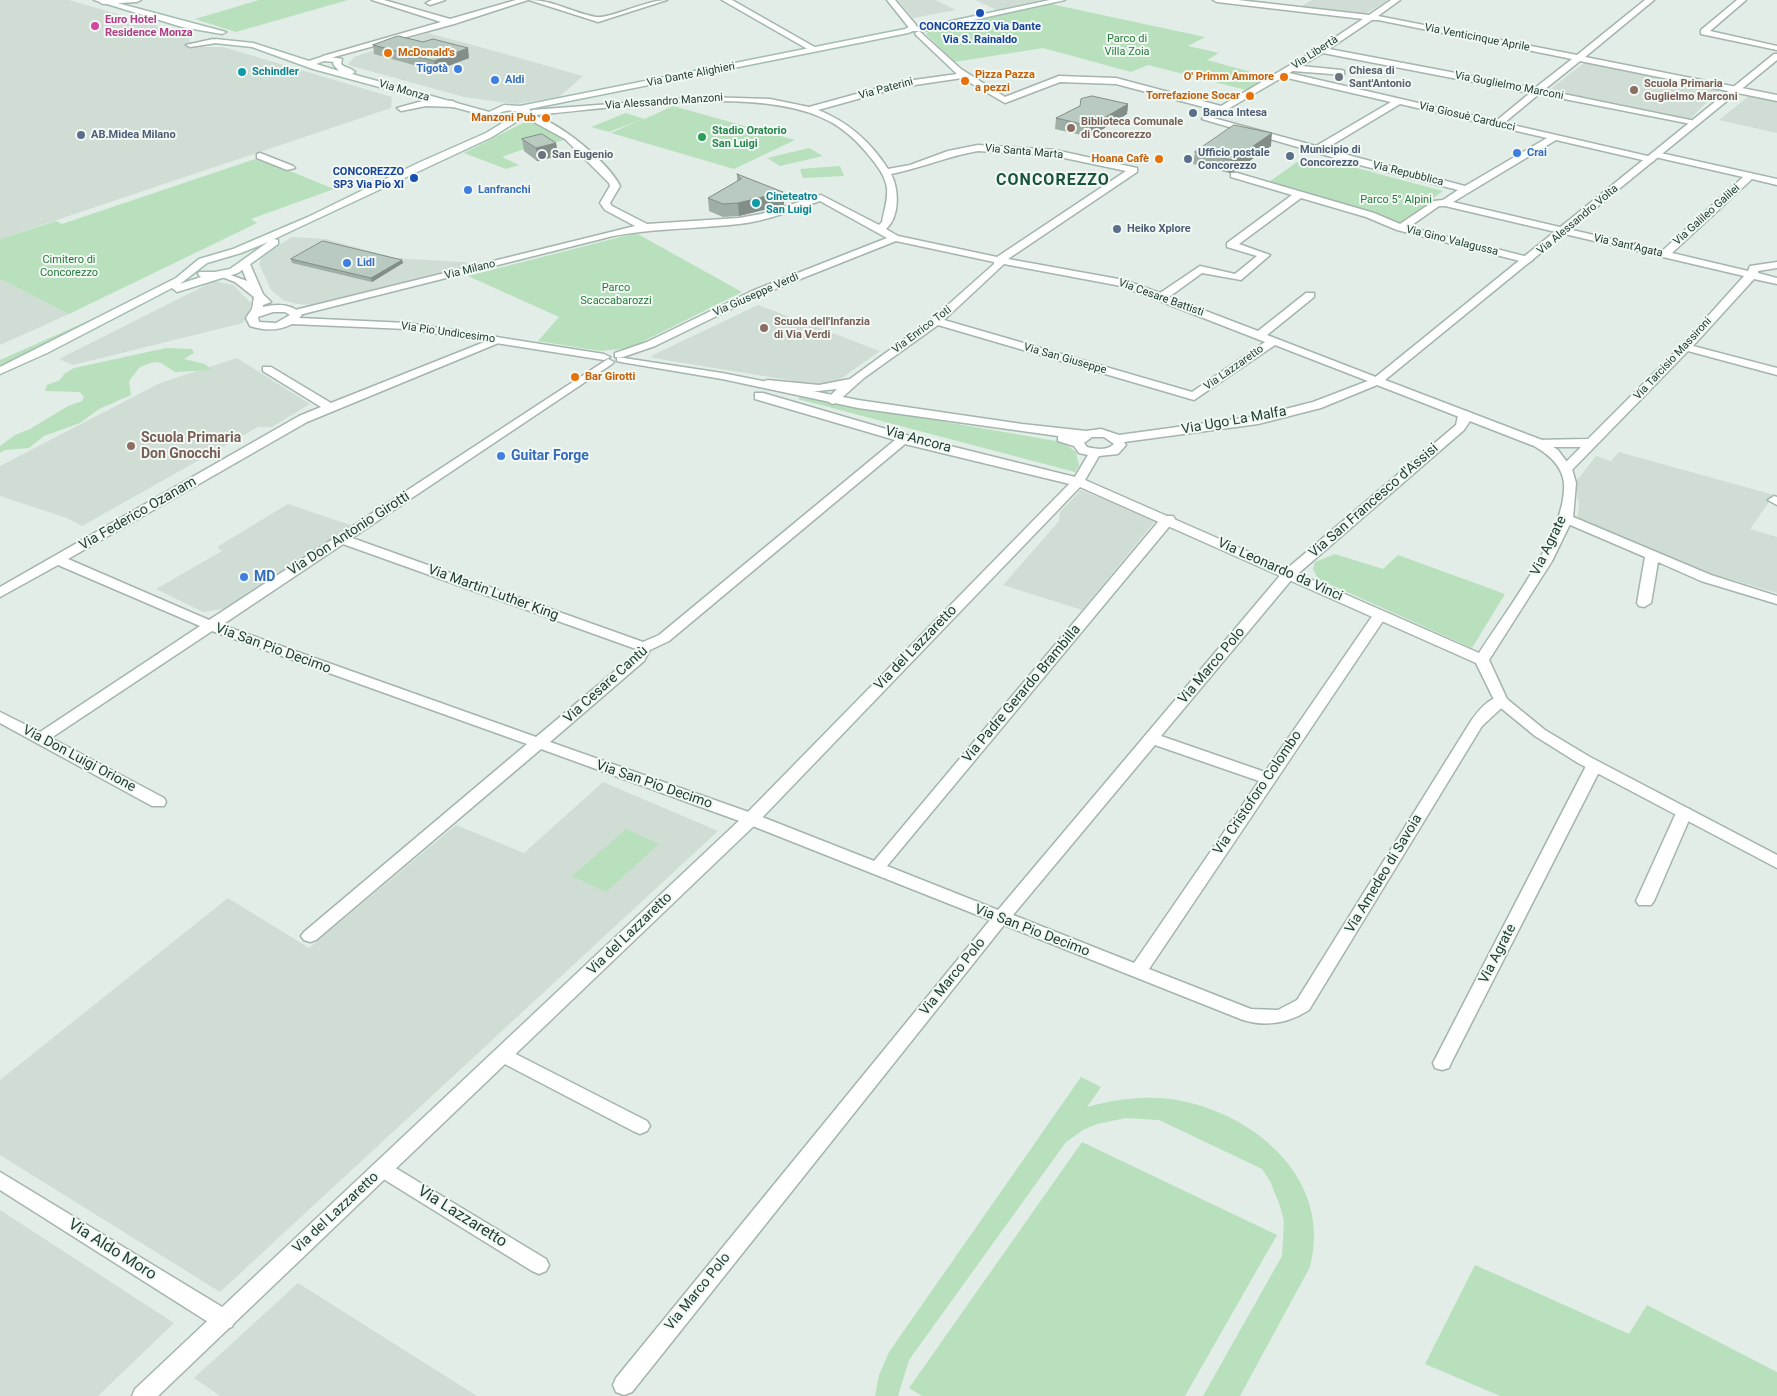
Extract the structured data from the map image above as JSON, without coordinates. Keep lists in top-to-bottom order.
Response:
{
  "streets": {
    "street": [
      "Via Venticinque Aprile",
      "Via Libertà",
      "Via Dante Alighieri",
      "Via Guglielmo Marconi",
      "Via Paterini",
      "Via Monza",
      "Via Alessandro Manzoni",
      "Via Giosuè Carducci",
      "Via Santa Marta",
      "Via Repubblica",
      "Via Galileo Galilei",
      "Via Alessandro Volta",
      "Via Gino Valagussa",
      "Via Sant'Agata",
      "Via Milano",
      "Via Giuseppe Verdi",
      "Via Cesare Battisti",
      "Via Enrico Toti",
      "Via Pio Undicesimo",
      "Via San Giuseppe",
      "Via Tarcisio Massironi",
      "Via Lazzaretto",
      "Via Ugo La Malfa",
      "Via Ancora",
      "Via San Francesco d'Assisi",
      "Via Federico Ozanam",
      "Via Don Antonio Girotti",
      "Via Agrate",
      "Via Leonardo da Vinci",
      "Via Martin Luther King",
      "Via del Lazzaretto",
      "Via San Pio Decimo",
      "Via Marco Polo",
      "Via Cesare Cantù",
      "Via Padre Gerardo Brambilla",
      "Via Don Luigi Orione",
      "Via Cristoforo Colombo",
      "Via Amedeo di Savoia",
      "Via Aldo Moro"
    ]
  },
  "crossings": [
    ["Via Venticinque Aprile", "Via Libertà"],
    ["Via Venticinque Aprile", "Via Alessandro Volta"],
    ["Via Libertà", "Via Guglielmo Marconi"],
    ["Via Libertà", "Via Giosuè Carducci"],
    ["Via Libertà", "Via Repubblica"],
    ["Via Dante Alighieri", "Via Monza"],
    ["Via Dante Alighieri", "Via Alessandro Manzoni"],
    ["Via Guglielmo Marconi", "Via Alessandro Volta"],
    ["Via Paterini", "Via Alessandro Manzoni"],
    ["Via Monza", "Via Alessandro Manzoni"],
    ["Via Alessandro Manzoni", "Via Santa Marta"],
    ["Via Alessandro Manzoni", "Via Milano"],
    ["Via Giosuè Carducci", "Via Galileo Galilei"],
    ["Via Giosuè Carducci", "Via Alessandro Volta"],
    ["Via Santa Marta", "Via Cesare Battisti"],
    ["Via Santa Marta", "Via Enrico Toti"],
    ["Via Galileo Galilei", "Via Sant'Agata"],
    ["Via Alessandro Volta", "Via Gino Valagussa"],
    ["Via Alessandro Volta", "Via Sant'Agata"],
    ["Via Alessandro Volta", "Via Cesare Battisti"],
    ["Via Alessandro Volta", "Via Ugo La Malfa"],
    ["Via Sant'Agata", "Via Tarcisio Massironi"],
    ["Via Milano", "Via Giuseppe Verdi"],
    ["Via Milano", "Via Cesare Battisti"],
    ["Via Milano", "Via Pio Undicesimo"],
    ["Via Giuseppe Verdi", "Via Cesare Battisti"],
    ["Via Giuseppe Verdi", "Via Pio Undicesimo"],
    ["Via Giuseppe Verdi", "Via Don Antonio Girotti"],
    ["Via Cesare Battisti", "Via Enrico Toti"],
    ["Via Cesare Battisti", "Via Lazzaretto"],
    ["Via Cesare Battisti", "Via Ugo La Malfa"],
    ["Via Enrico Toti", "Via Pio Undicesimo"],
    ["Via Enrico Toti", "Via San Giuseppe"],
    ["Via Enrico Toti", "Via Ugo La Malfa"],
    ["Via Pio Undicesimo", "Via Ugo La Malfa"],
    ["Via Pio Undicesimo", "Via Federico Ozanam"],
    ["Via Pio Undicesimo", "Via Don Antonio Girotti"],
    ["Via San Giuseppe", "Via Lazzaretto"],
    ["Via Tarcisio Massironi", "Via Agrate"],
    ["Via Lazzaretto", "Via del Lazzaretto"],
    ["Via Ugo La Malfa", "Via del Lazzaretto"],
    ["Via Ancora", "Via Leonardo da Vinci"],
    ["Via Ancora", "Via del Lazzaretto"],
    ["Via Ancora", "Via Cesare Cantù"],
    ["Via San Francesco d'Assisi", "Via Leonardo da Vinci"],
    ["Via San Francesco d'Assisi", "Via Marco Polo"],
    ["Via Federico Ozanam", "Via San Pio Decimo"],
    ["Via Don Antonio Girotti", "Via Martin Luther King"],
    ["Via Don Antonio Girotti", "Via San Pio Decimo"],
    ["Via Don Antonio Girotti", "Via Don Luigi Orione"],
    ["Via Agrate", "Via Leonardo da Vinci"],
    ["Via Leonardo da Vinci", "Via del Lazzaretto"],
    ["Via Leonardo da Vinci", "Via Marco Polo"],
    ["Via Leonardo da Vinci", "Via Padre Gerardo Brambilla"],
    ["Via Leonardo da Vinci", "Via Cristoforo Colombo"],
    ["Via Martin Luther King", "Via Cesare Cantù"],
    ["Via del Lazzaretto", "Via San Pio Decimo"],
    ["Via del Lazzaretto", "Via Aldo Moro"],
    ["Via San Pio Decimo", "Via Marco Polo"],
    ["Via San Pio Decimo", "Via Cesare Cantù"],
    ["Via San Pio Decimo", "Via Padre Gerardo Brambilla"],
    ["Via San Pio Decimo", "Via Cristoforo Colombo"],
    ["Via San Pio Decimo", "Via Amedeo di Savoia"]
  ],
  "districts": ["CONCOREZZO"],
  "parks": [
    "Parco di Villa Zoia",
    "Parco 5° Alpini",
    "Cimitero di Concorezzo",
    "Parco Scaccabarozzi"
  ],
  "places": [
    "CONCOREZZO Via Dante Via S. Rainaldo",
    "Euro Hotel Residence Monza",
    "McDonald's",
    "Tigotà",
    "Schindler",
    "O' Primm Ammore",
    "Chiesa di Sant'Antonio",
    "Aldi",
    "Pizza Pazza a pezzi",
    "Scuola Primaria Guglielmo Marconi",
    "Torrefazione Socar",
    "Banca Intesa",
    "Manzoni Pub",
    "Biblioteca Comunale di Concorezzo",
    "AB.Midea Milano",
    "Stadio Oratorio San Luigi",
    "Crai",
    "San Eugenio",
    "Municipio di Concorezzo",
    "Hoana Cafè",
    "Ufficio postale Concorezzo",
    "CONCOREZZO SP3 Via Pio XI",
    "Lanfranchi",
    "Cineteatro San Luigi",
    "Heiko Xplore",
    "Lidl",
    "Scuola dell'Infanzia di Via Verdi",
    "Bar Girotti",
    "Scuola Primaria Don Gnocchi",
    "Guitar Forge",
    "MD"
  ]
}
